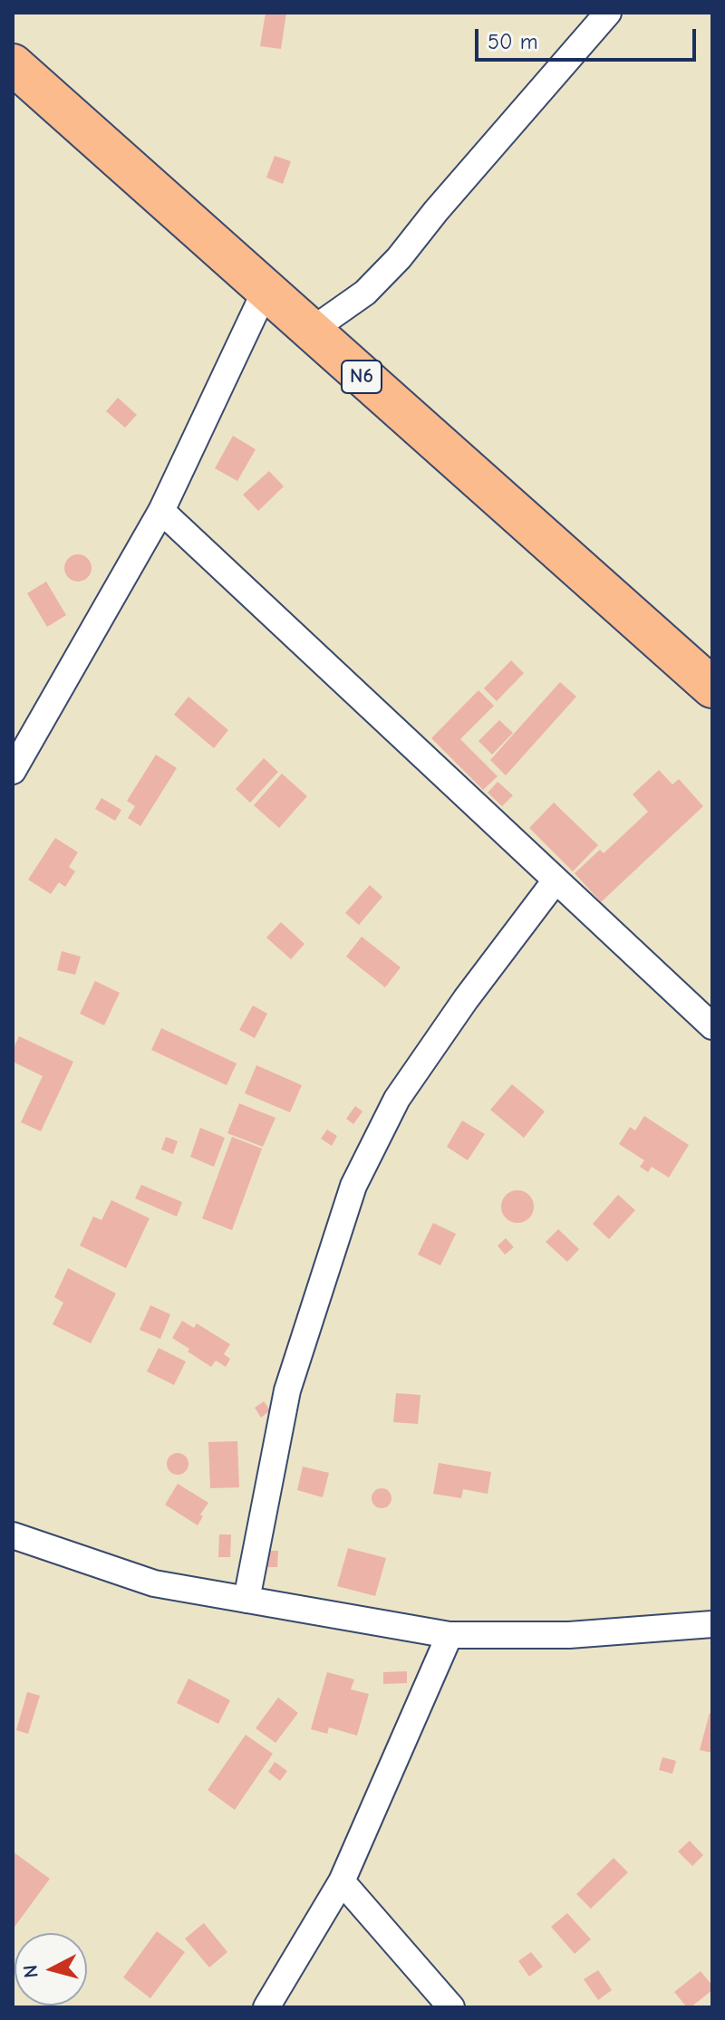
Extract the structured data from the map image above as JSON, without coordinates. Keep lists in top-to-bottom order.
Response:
{
  "streets": {
    "highway": ["N6"]
  },
  "scale_bar": "50 m",
  "north": "left"
}
